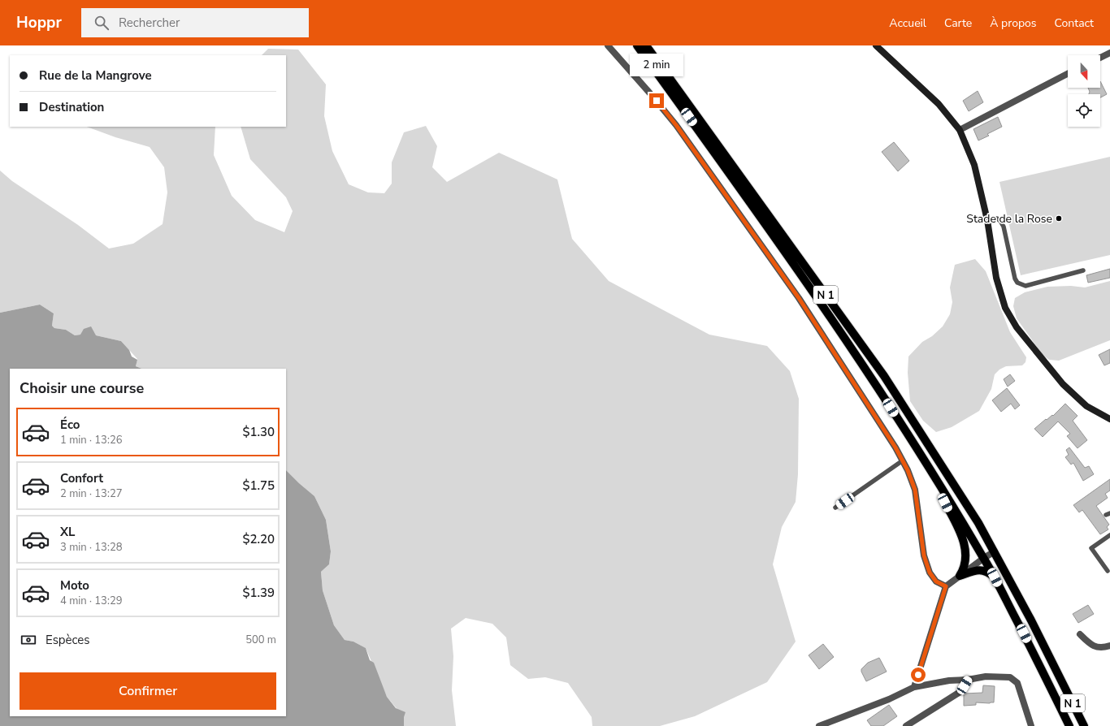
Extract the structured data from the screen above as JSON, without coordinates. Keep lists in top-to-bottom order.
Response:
{
  "streets": {
    "main road": ["N 1"]
  },
  "places": ["Stade de la Rose"],
  "north": "bottom",
  "page": {
    "header": "Hoppr",
    "search": "Rechercher",
    "nav": [
      "Accueil",
      "Carte",
      "À propos",
      "Contact"
    ],
    "bubble": "2 min",
    "banner": ["Rue de la Mangrove", "Destination"],
    "heading": "Choisir une course",
    "list": [
      {
        "name": "Éco",
        "note": "1 min · 13:26",
        "value": "$1.30"
      },
      {
        "name": "Confort",
        "note": "2 min · 13:27",
        "value": "$1.75"
      },
      {
        "name": "XL",
        "note": "3 min · 13:28",
        "value": "$2.20"
      },
      {
        "name": "Moto",
        "note": "4 min · 13:29",
        "value": "$1.39"
      }
    ],
    "pay": ["Espèces", "500 m"],
    "buttons": "Confirmer"
  }
}
